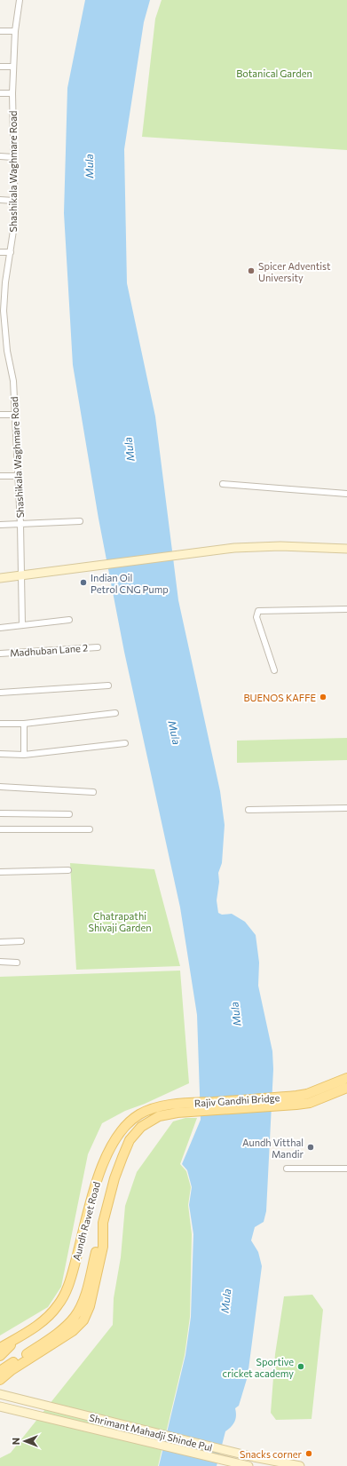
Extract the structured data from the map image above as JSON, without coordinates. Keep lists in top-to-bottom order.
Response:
{
  "streets": {
    "main road": ["Rajiv Gandhi Bridge", "Aundh Ravet Road", "Shrimant Mahadji Shinde Pul"],
    "street": ["Shashikala Waghmare Road", "Madhuban Lane 2"]
  },
  "crossings": [
    ["Rajiv Gandhi Bridge", "Aundh Ravet Road"]
  ],
  "water": ["Mula"],
  "parks": ["Botanical Garden", "Chatrapathi Shivaji Garden"],
  "places": [
    "Spicer Adventist University",
    "Indian Oil Petrol CNG Pump",
    "BUENOS KAFFE",
    "Aundh Vitthal Mandir",
    "Sportive cricket academy",
    "Snacks corner"
  ],
  "north": "left"
}
